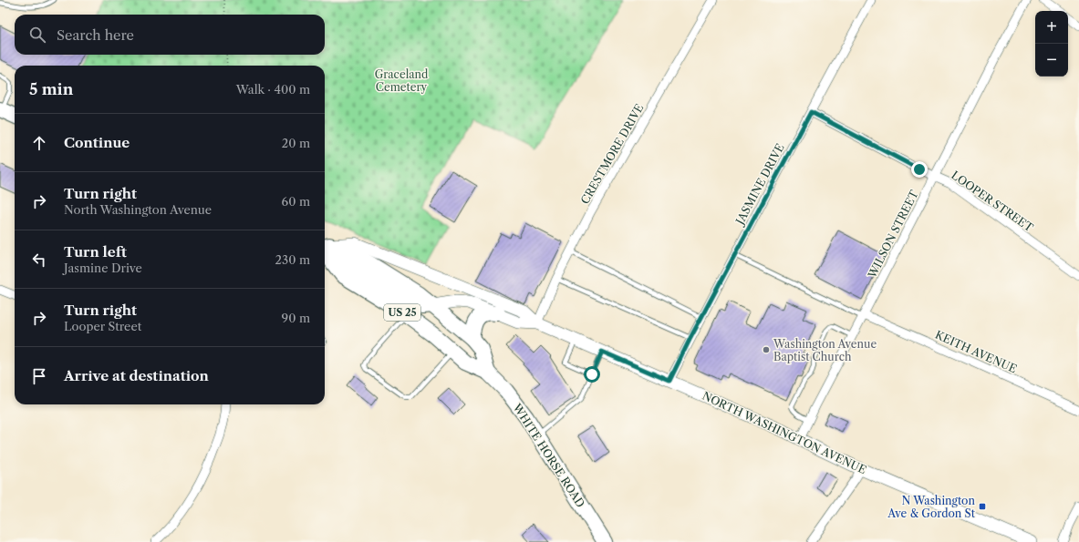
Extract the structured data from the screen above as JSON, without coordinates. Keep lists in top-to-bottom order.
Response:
{
  "streets": {
    "highway": ["US 25", "WHITE HORSE ROAD"],
    "main road": ["NORTH WASHINGTON AVENUE"],
    "street": [
      "CRESTMORE DRIVE",
      "JASMINE DRIVE",
      "LOOPER STREET",
      "WILSON STREET",
      "KEITH AVENUE"
    ]
  },
  "crossings": [
    ["CRESTMORE DRIVE", "NORTH WASHINGTON AVENUE"],
    ["JASMINE DRIVE", "LOOPER STREET"],
    ["JASMINE DRIVE", "NORTH WASHINGTON AVENUE"],
    ["LOOPER STREET", "WILSON STREET"],
    ["WILSON STREET", "KEITH AVENUE"],
    ["WILSON STREET", "NORTH WASHINGTON AVENUE"],
    ["NORTH WASHINGTON AVENUE", "WHITE HORSE ROAD"]
  ],
  "parks": ["Graceland Cemetery"],
  "places": {
    "other": ["Washington Avenue Baptist Church"],
    "transit": ["N Washington Ave & Gordon St"]
  },
  "page": {
    "map_buttons": ["+", "−"],
    "search": "Search here",
    "heading": ["5 min", "Walk · 400 m"],
    "list": [
      ["Continue", "20 m"],
      ["Turn right", "North Washington Avenue", "60 m"],
      ["Turn left", "Jasmine Drive", "230 m"],
      ["Turn right", "Looper Street", "90 m"],
      "Arrive at destination"
    ]
  }
}
